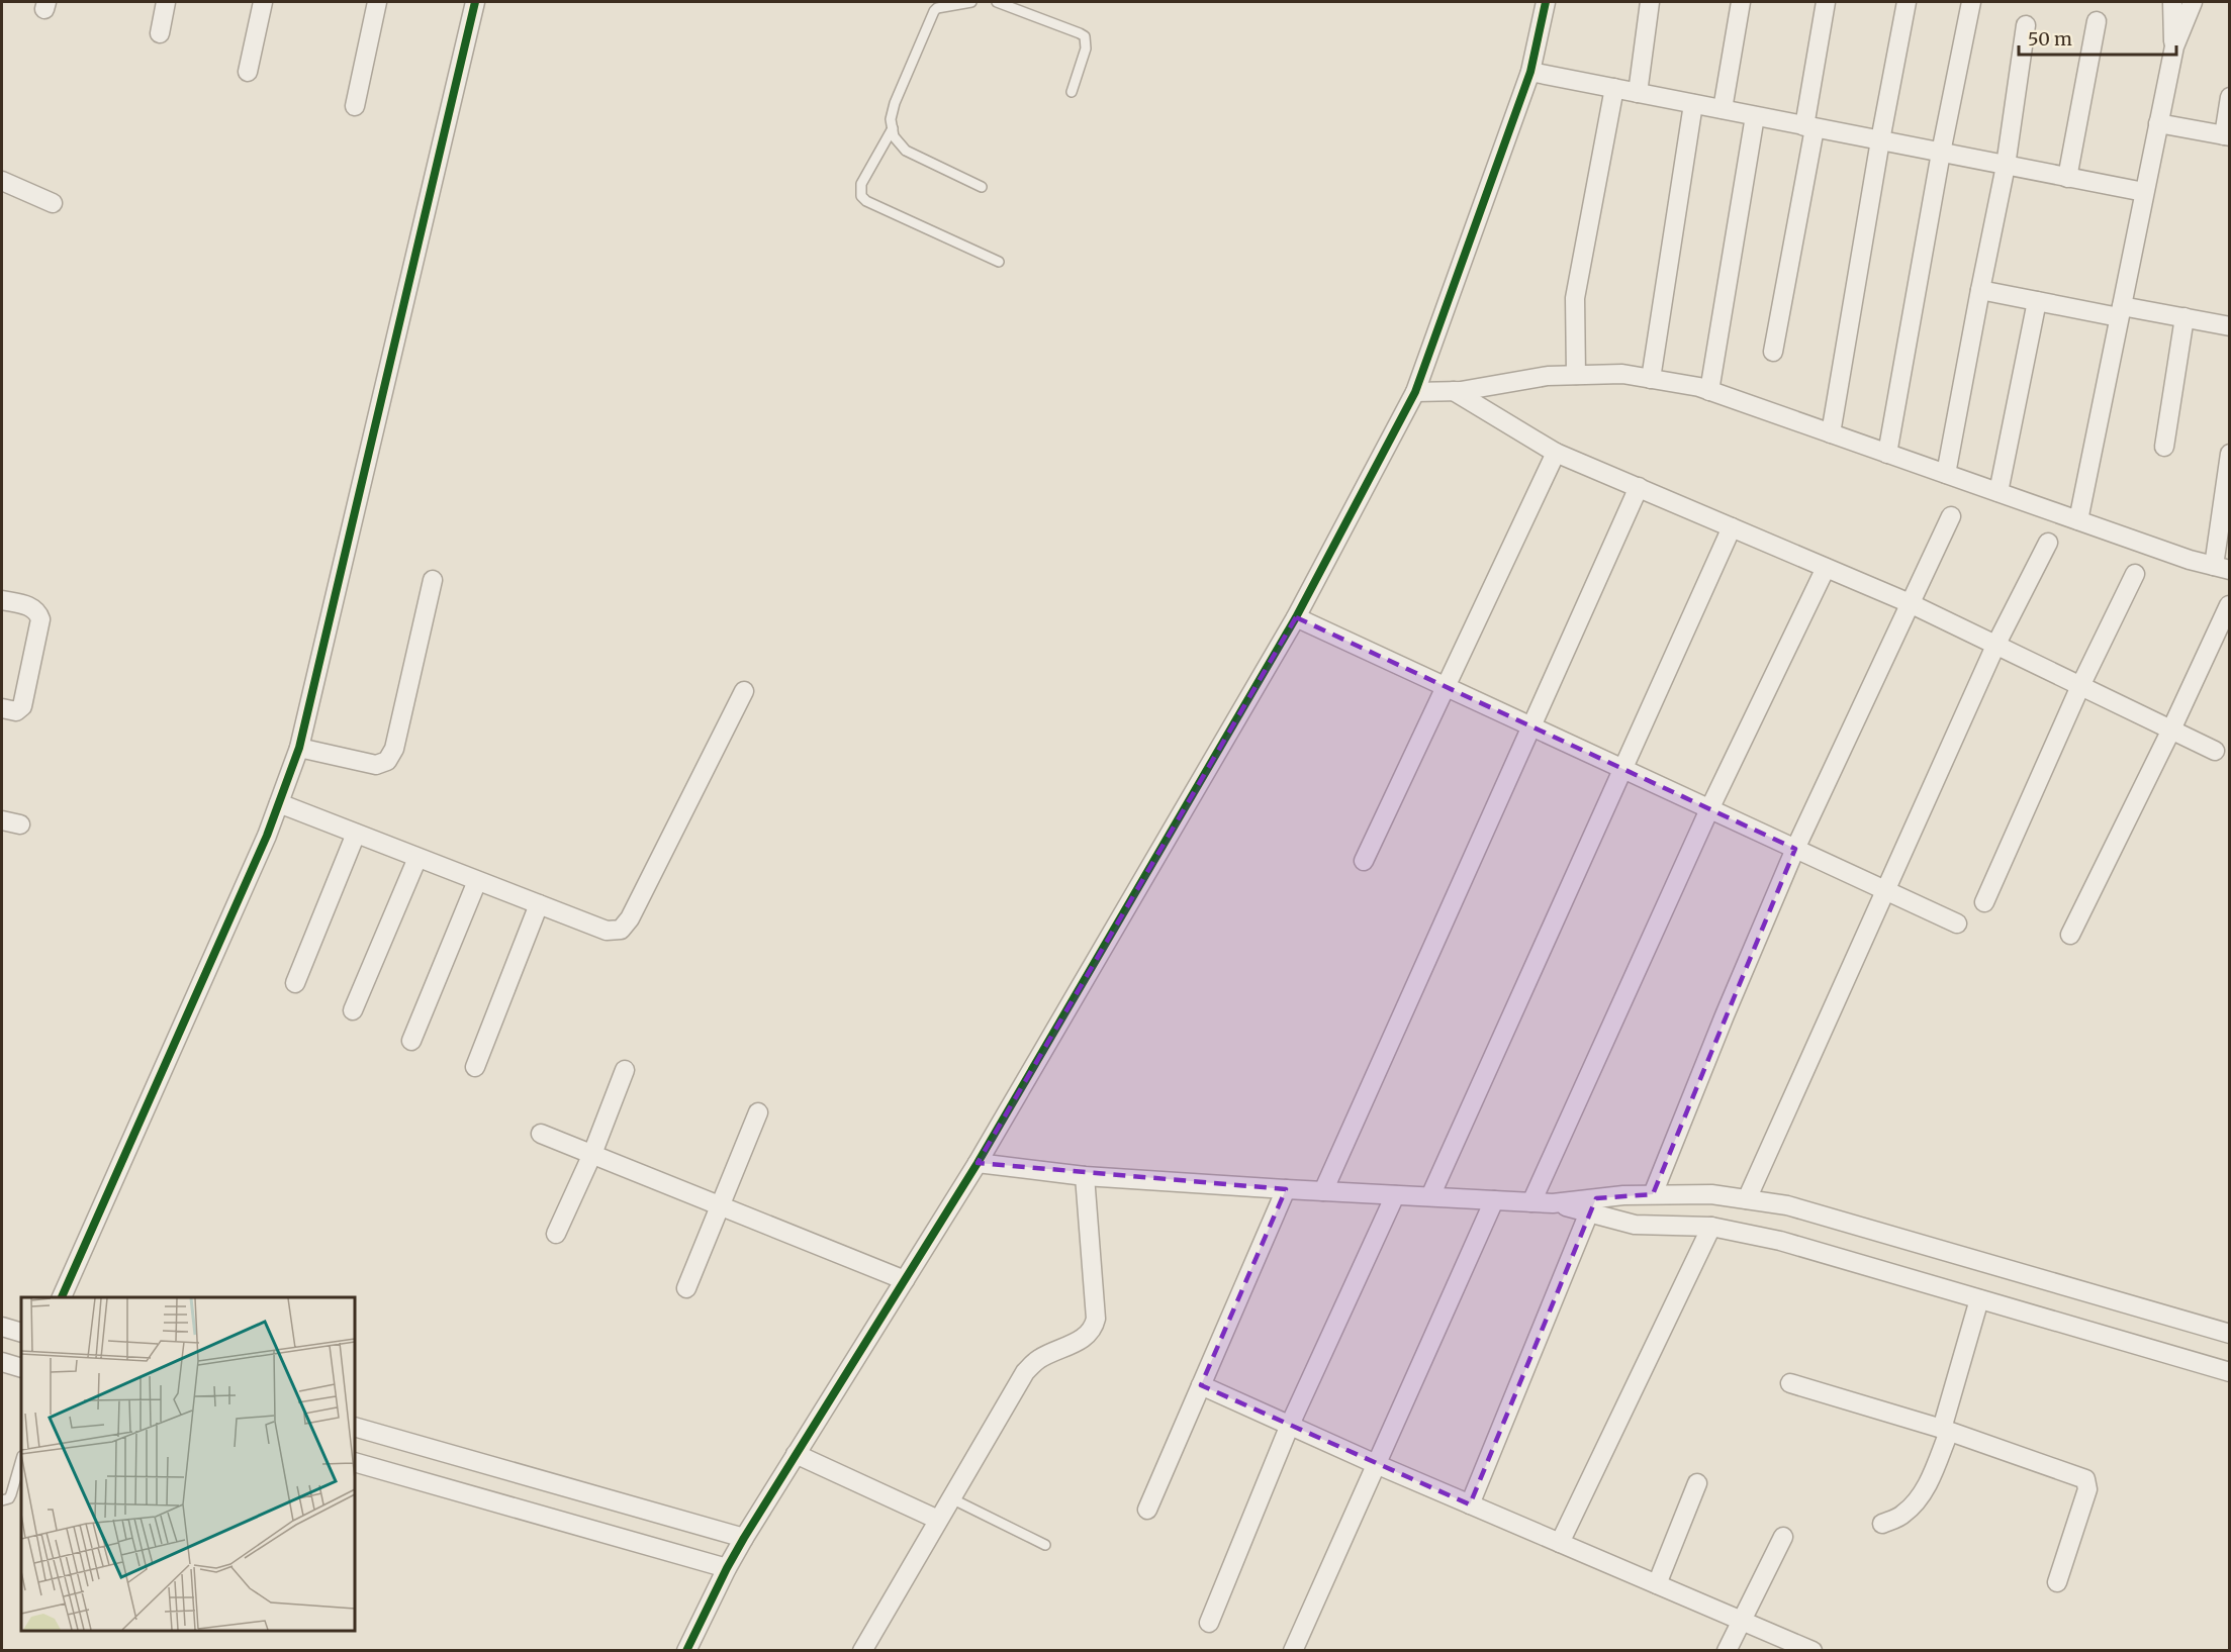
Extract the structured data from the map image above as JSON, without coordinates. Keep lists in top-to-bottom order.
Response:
{
  "scale_bar": "50 m"
}
